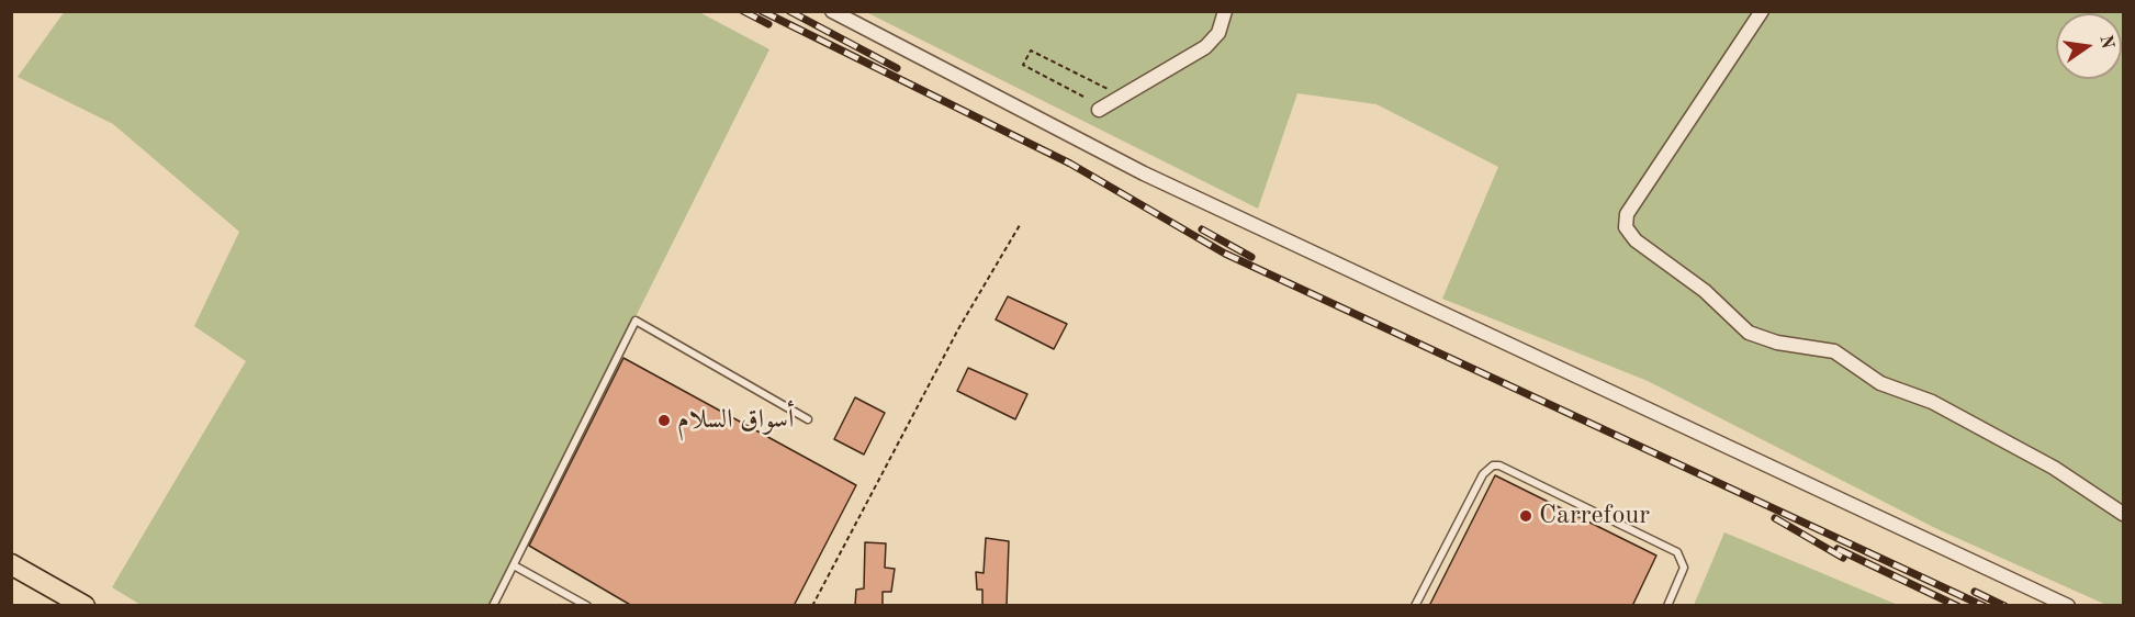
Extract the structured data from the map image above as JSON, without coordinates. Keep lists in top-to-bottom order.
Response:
{
  "places": ["أسواق السلام", "Carrefour"],
  "north": "right"
}
